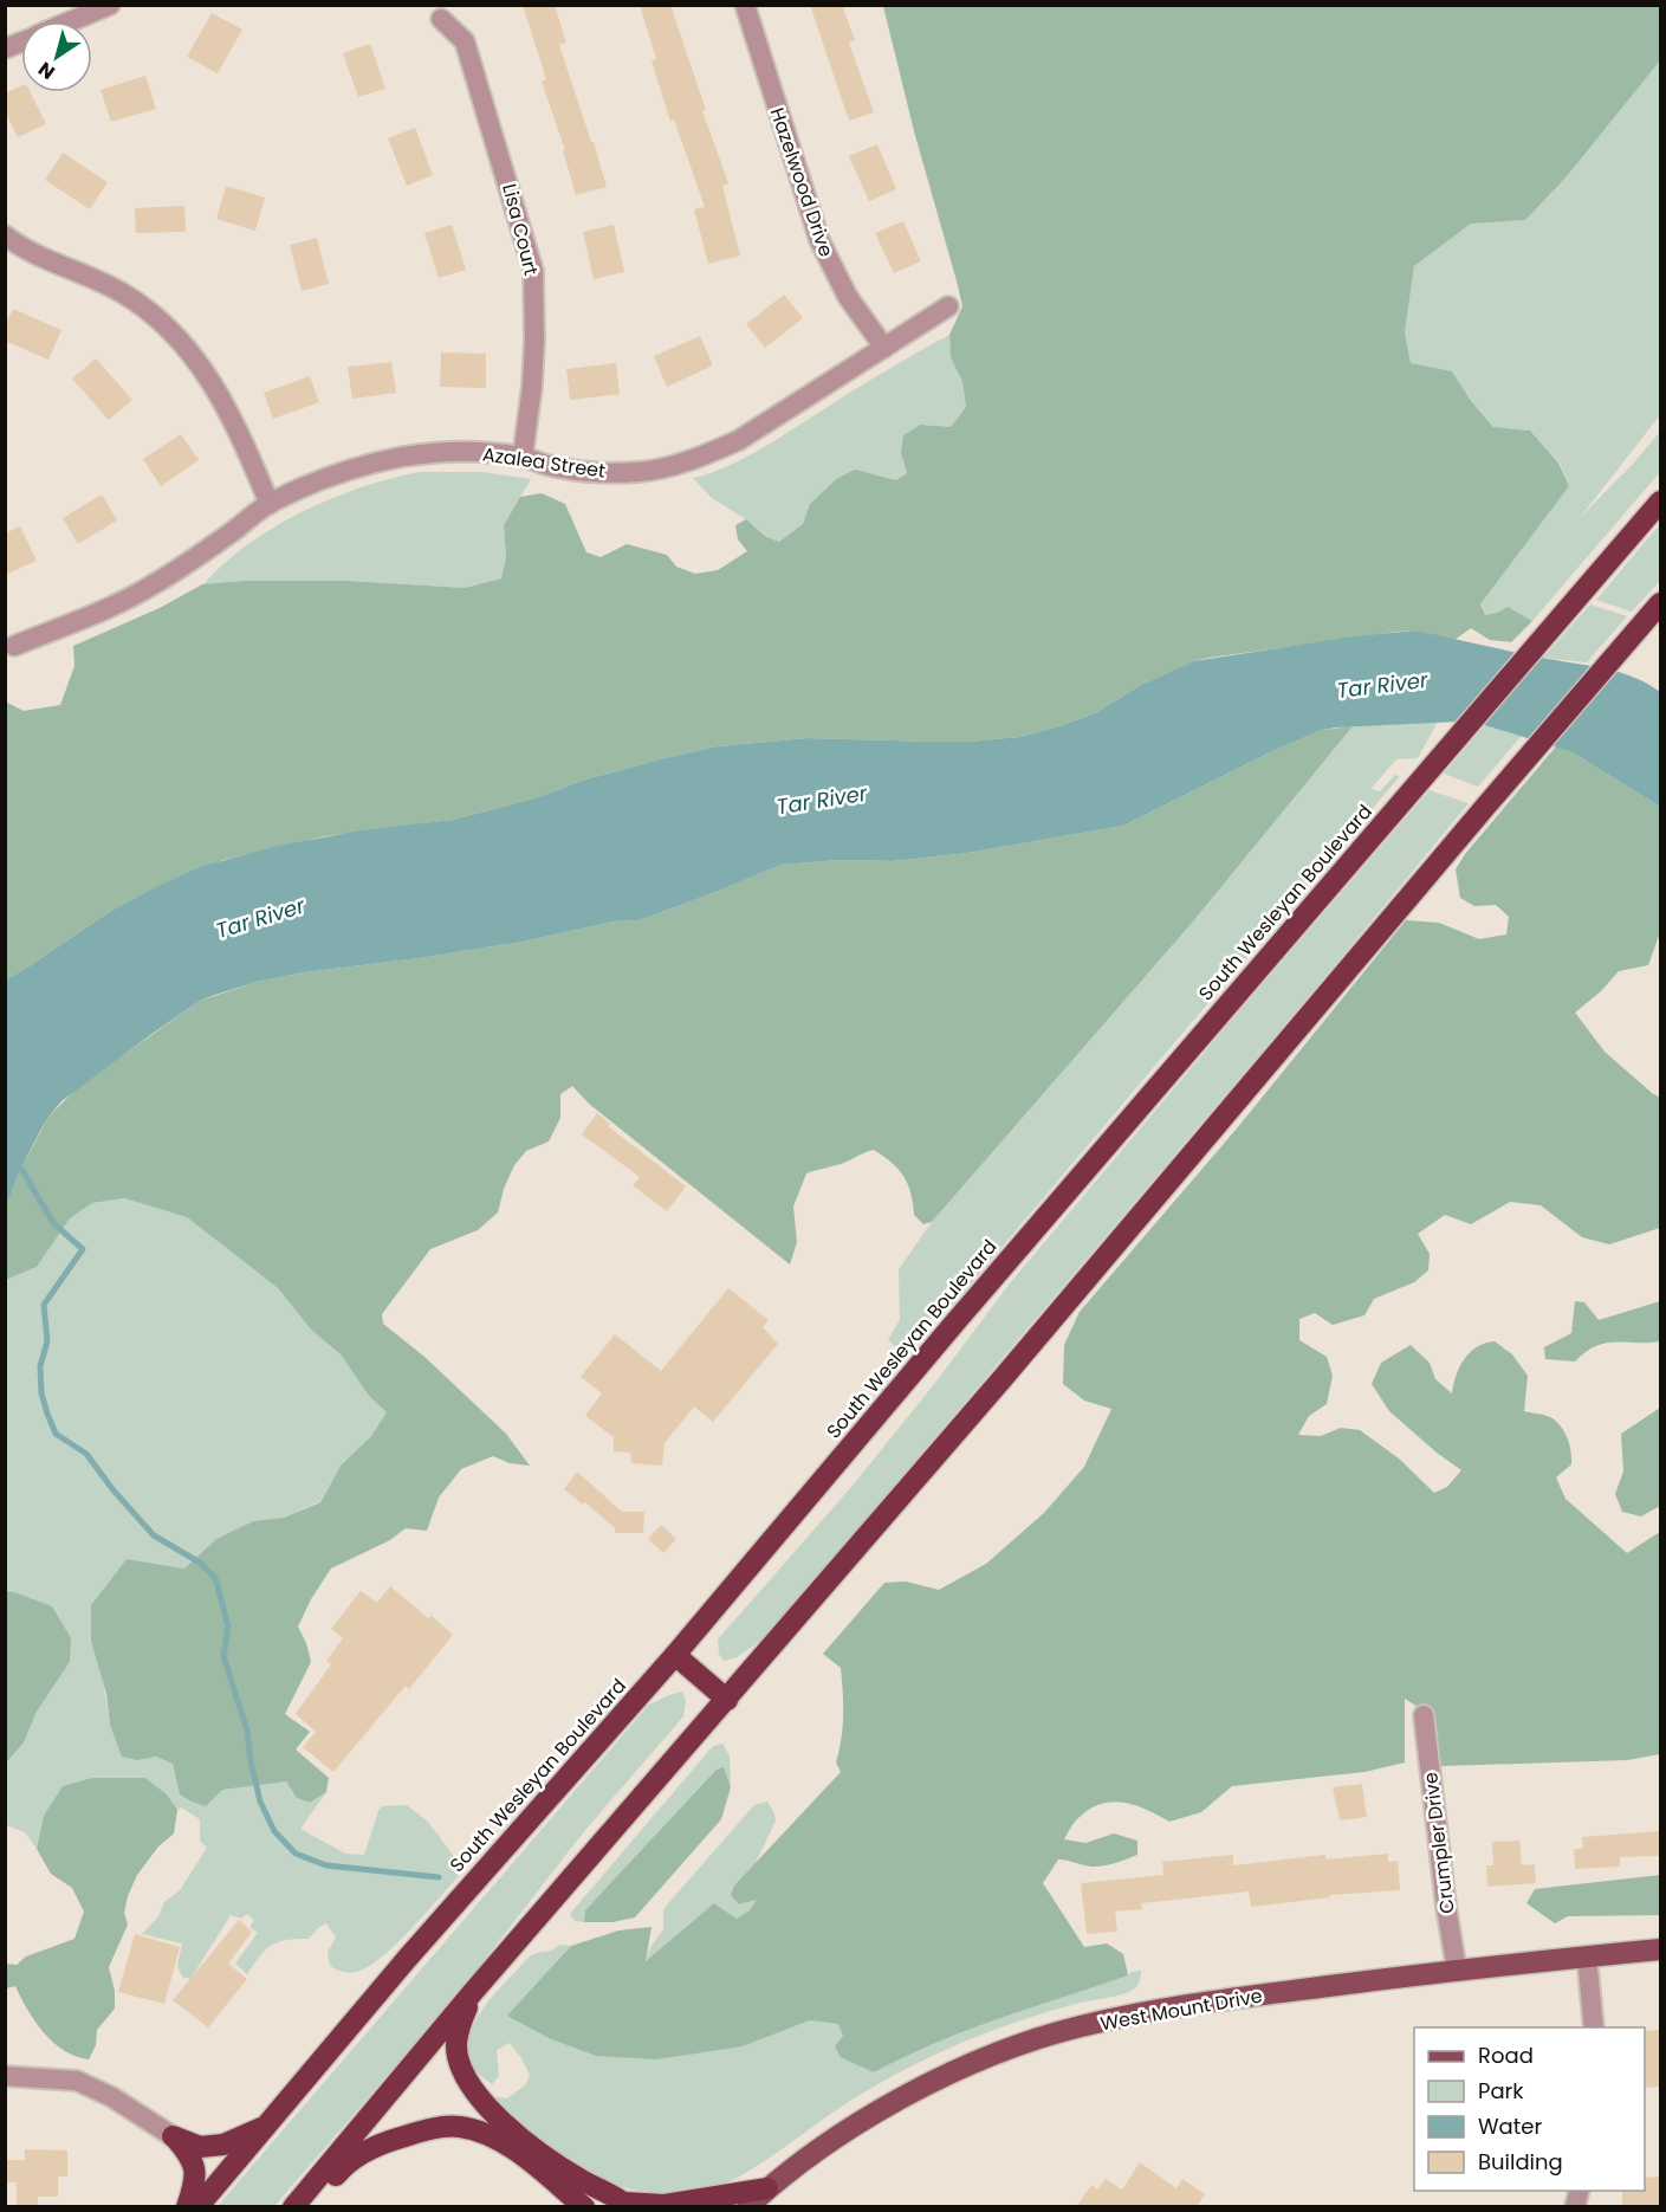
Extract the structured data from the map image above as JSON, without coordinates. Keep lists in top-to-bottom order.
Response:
{
  "streets": {
    "highway": ["South Wesleyan Boulevard"],
    "main road": ["West Mount Drive"],
    "street": [
      "Hazelwood Drive",
      "Lisa Court",
      "Azalea Street",
      "Crumpler Drive"
    ]
  },
  "crossings": [
    ["Hazelwood Drive", "Azalea Street"],
    ["Lisa Court", "Azalea Street"],
    ["Crumpler Drive", "West Mount Drive"]
  ],
  "water": ["Tar River"],
  "legend": [
    "Road",
    "Park",
    "Water",
    "Building"
  ],
  "north": "bottom left"
}
